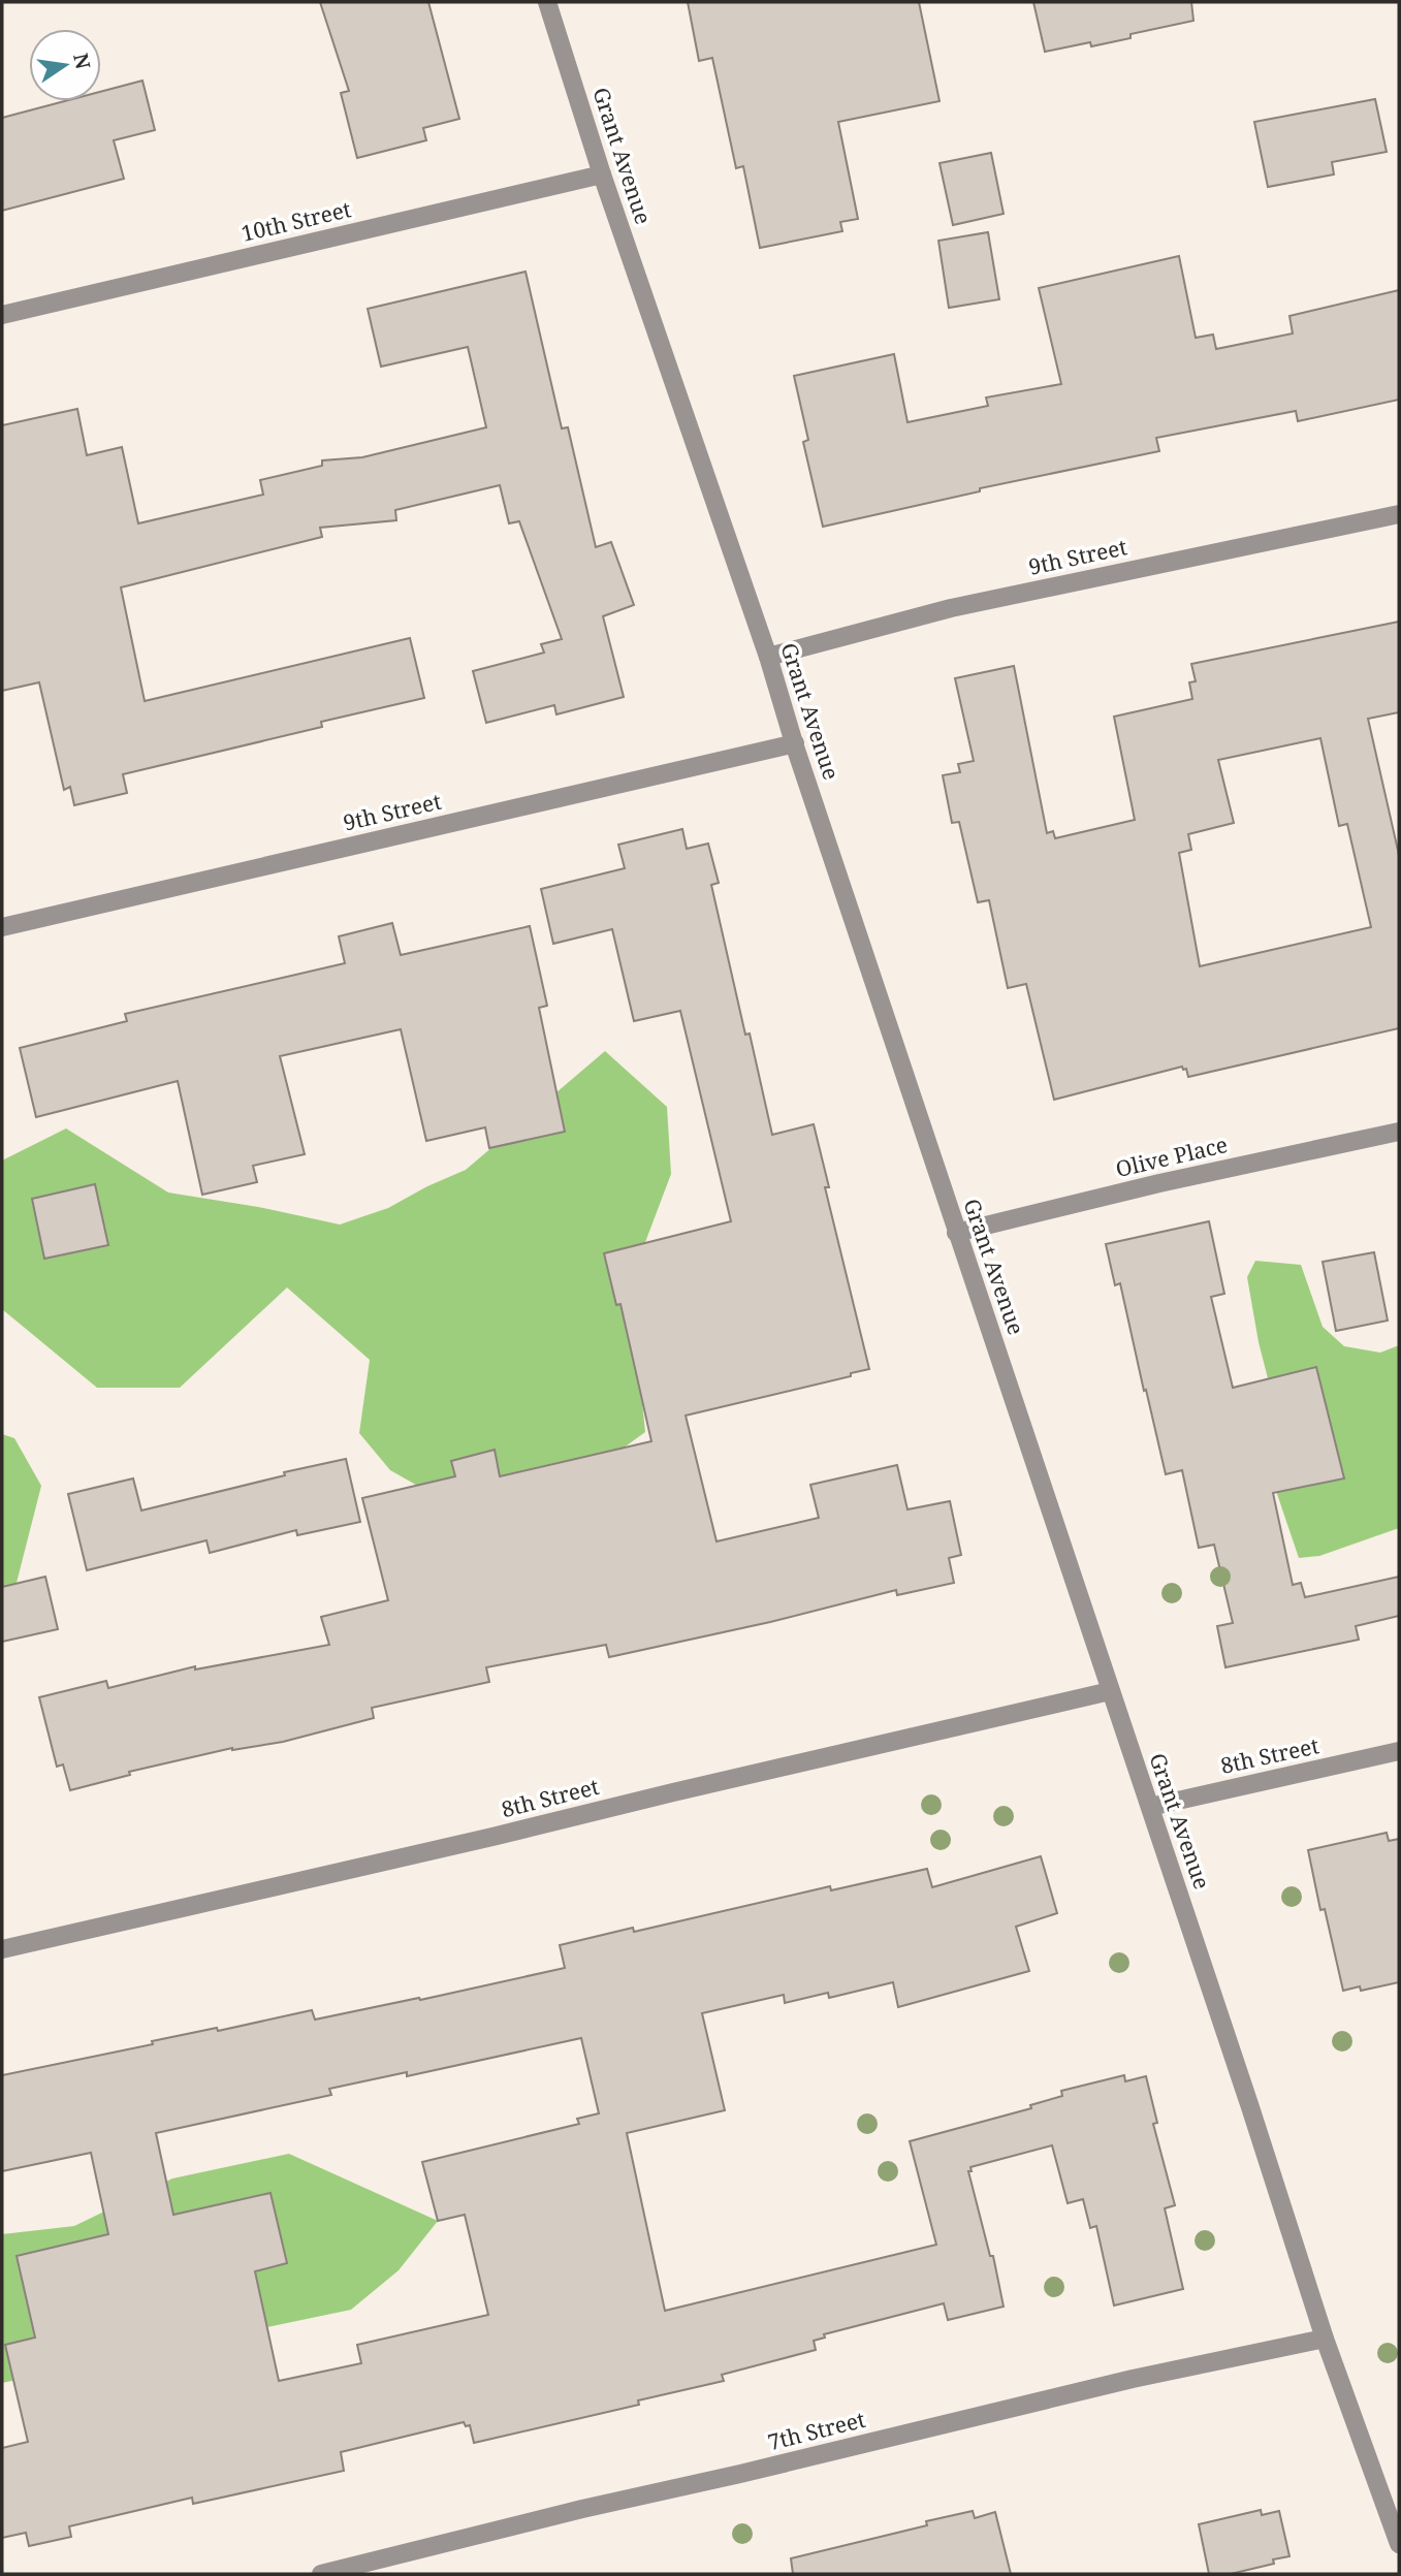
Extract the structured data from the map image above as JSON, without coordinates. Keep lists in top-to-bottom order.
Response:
{
  "streets": {
    "street": [
      "Grant Avenue",
      "10th Street",
      "9th Street",
      "Olive Place",
      "8th Street",
      "7th Street"
    ]
  },
  "crossings": [
    ["Grant Avenue", "10th Street"],
    ["Grant Avenue", "9th Street"],
    ["Grant Avenue", "Olive Place"],
    ["Grant Avenue", "8th Street"],
    ["Grant Avenue", "7th Street"]
  ],
  "north": "right"
}
